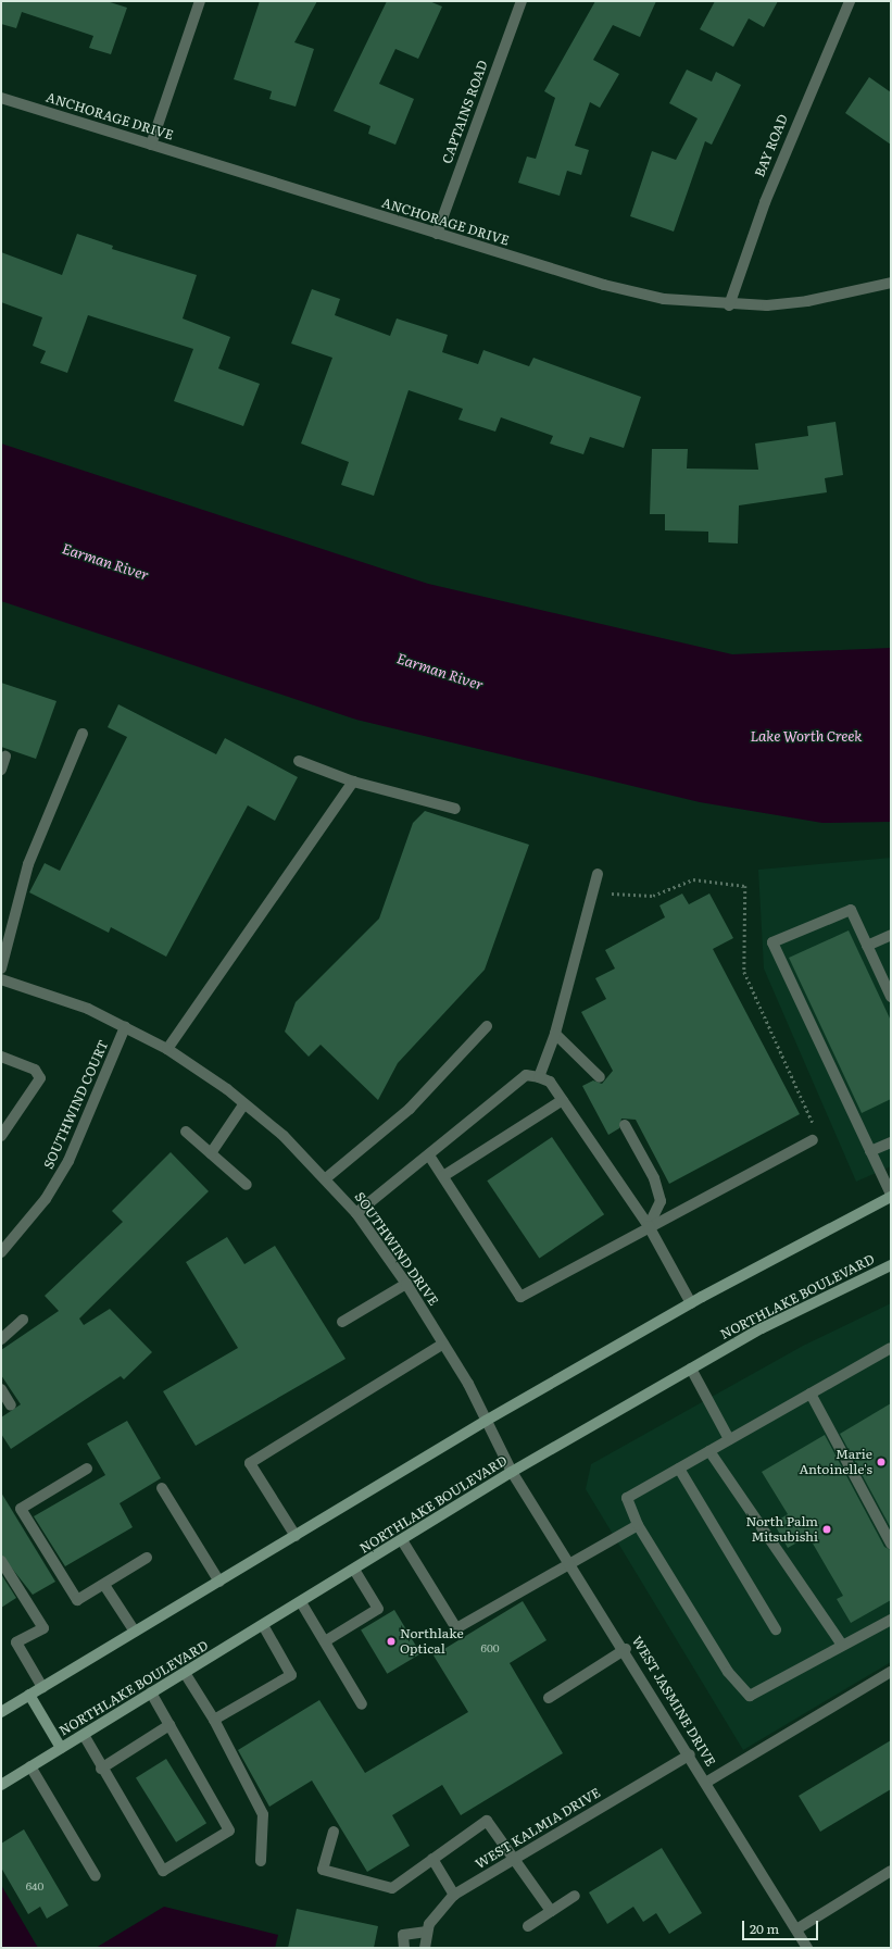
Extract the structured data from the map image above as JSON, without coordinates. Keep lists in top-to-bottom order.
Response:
{
  "streets": {
    "main road": ["NORTHLAKE BOULEVARD"],
    "street": [
      "CAPTAINS ROAD",
      "ANCHORAGE DRIVE",
      "BAY ROAD",
      "SOUTHWIND COURT",
      "SOUTHWIND DRIVE",
      "WEST JASMINE DRIVE",
      "WEST KALMIA DRIVE"
    ]
  },
  "crossings": [
    ["CAPTAINS ROAD", "ANCHORAGE DRIVE"],
    ["ANCHORAGE DRIVE", "BAY ROAD"],
    ["SOUTHWIND COURT", "SOUTHWIND DRIVE"],
    ["SOUTHWIND DRIVE", "NORTHLAKE BOULEVARD"],
    ["SOUTHWIND DRIVE", "WEST JASMINE DRIVE"],
    ["NORTHLAKE BOULEVARD", "WEST JASMINE DRIVE"],
    ["WEST JASMINE DRIVE", "WEST KALMIA DRIVE"]
  ],
  "water": ["Earman River", "Lake Worth Creek"],
  "places": ["Marie Antoinelle's", "North Palm Mitsubishi", "Northlake Optical"],
  "house_numbers": ["600", "640"],
  "scale_bar": "20 m"
}
